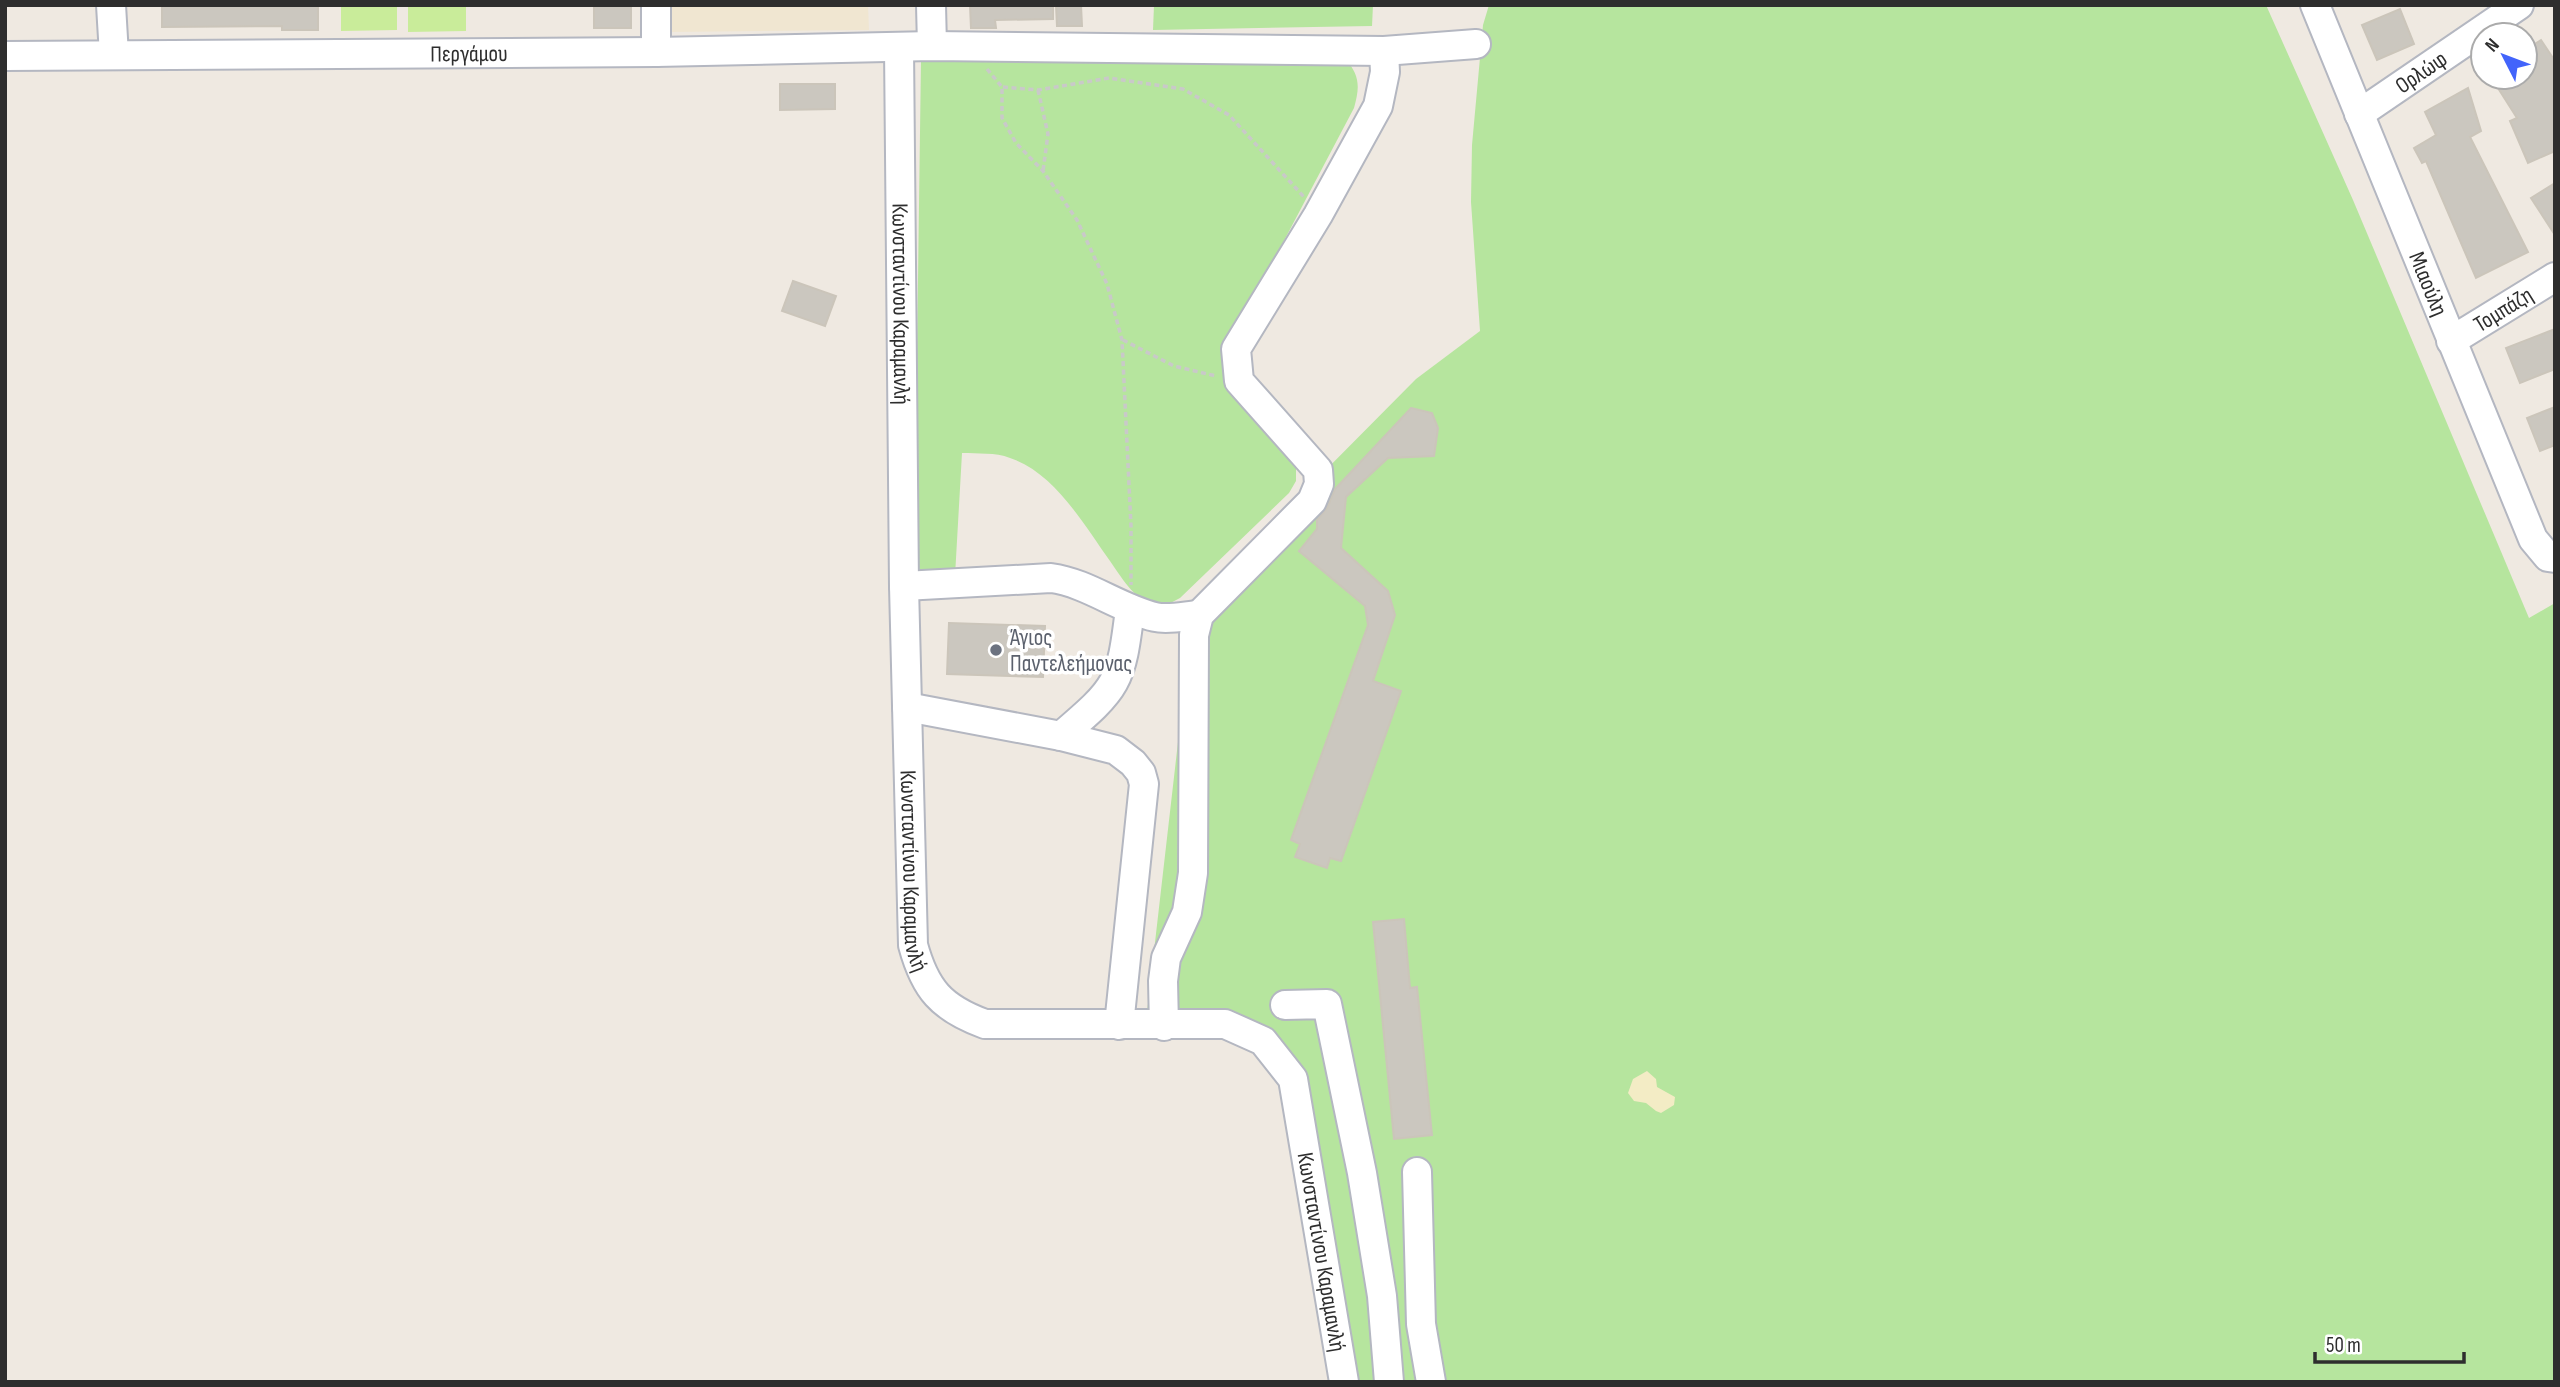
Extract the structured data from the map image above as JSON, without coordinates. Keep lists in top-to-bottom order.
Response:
{
  "streets": {
    "street": [
      "Περγάμου",
      "Ορλώφ",
      "Μιαούλη",
      "Κωνσταντίνου Καραμανλή",
      "Τομπάζη"
    ]
  },
  "crossings": [
    ["Περγάμου", "Κωνσταντίνου Καραμανλή"],
    ["Ορλώφ", "Μιαούλη"],
    ["Μιαούλη", "Τομπάζη"]
  ],
  "places": ["Άγιος Παντελεήμονας"],
  "scale_bar": "50 m",
  "north": "top left"
}
